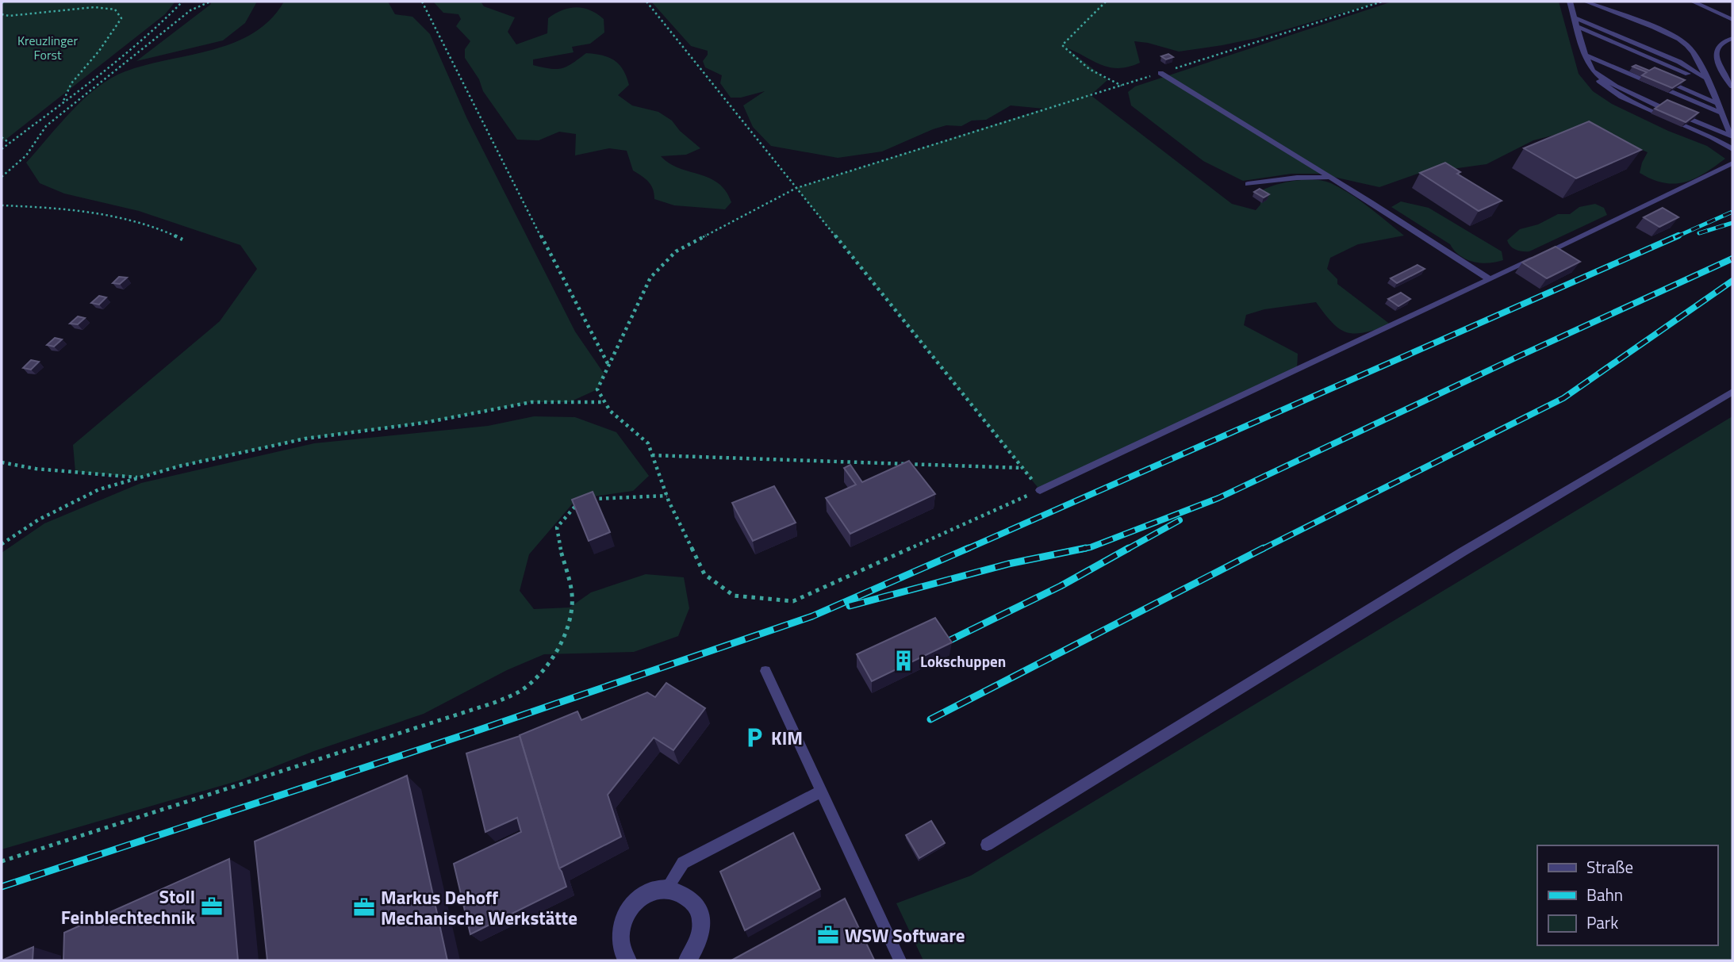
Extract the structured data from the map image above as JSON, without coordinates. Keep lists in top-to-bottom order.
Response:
{
  "parks": ["Kreuzlinger Forst"],
  "places": {
    "building": ["Lokschuppen"],
    "parking": ["KIM"],
    "office": ["Stoll Feinblechtechnik", "Markus Dehoff Mechanische Werkstätte", "WSW Software"]
  },
  "legend": ["Straße", "Bahn", "Park"]
}
